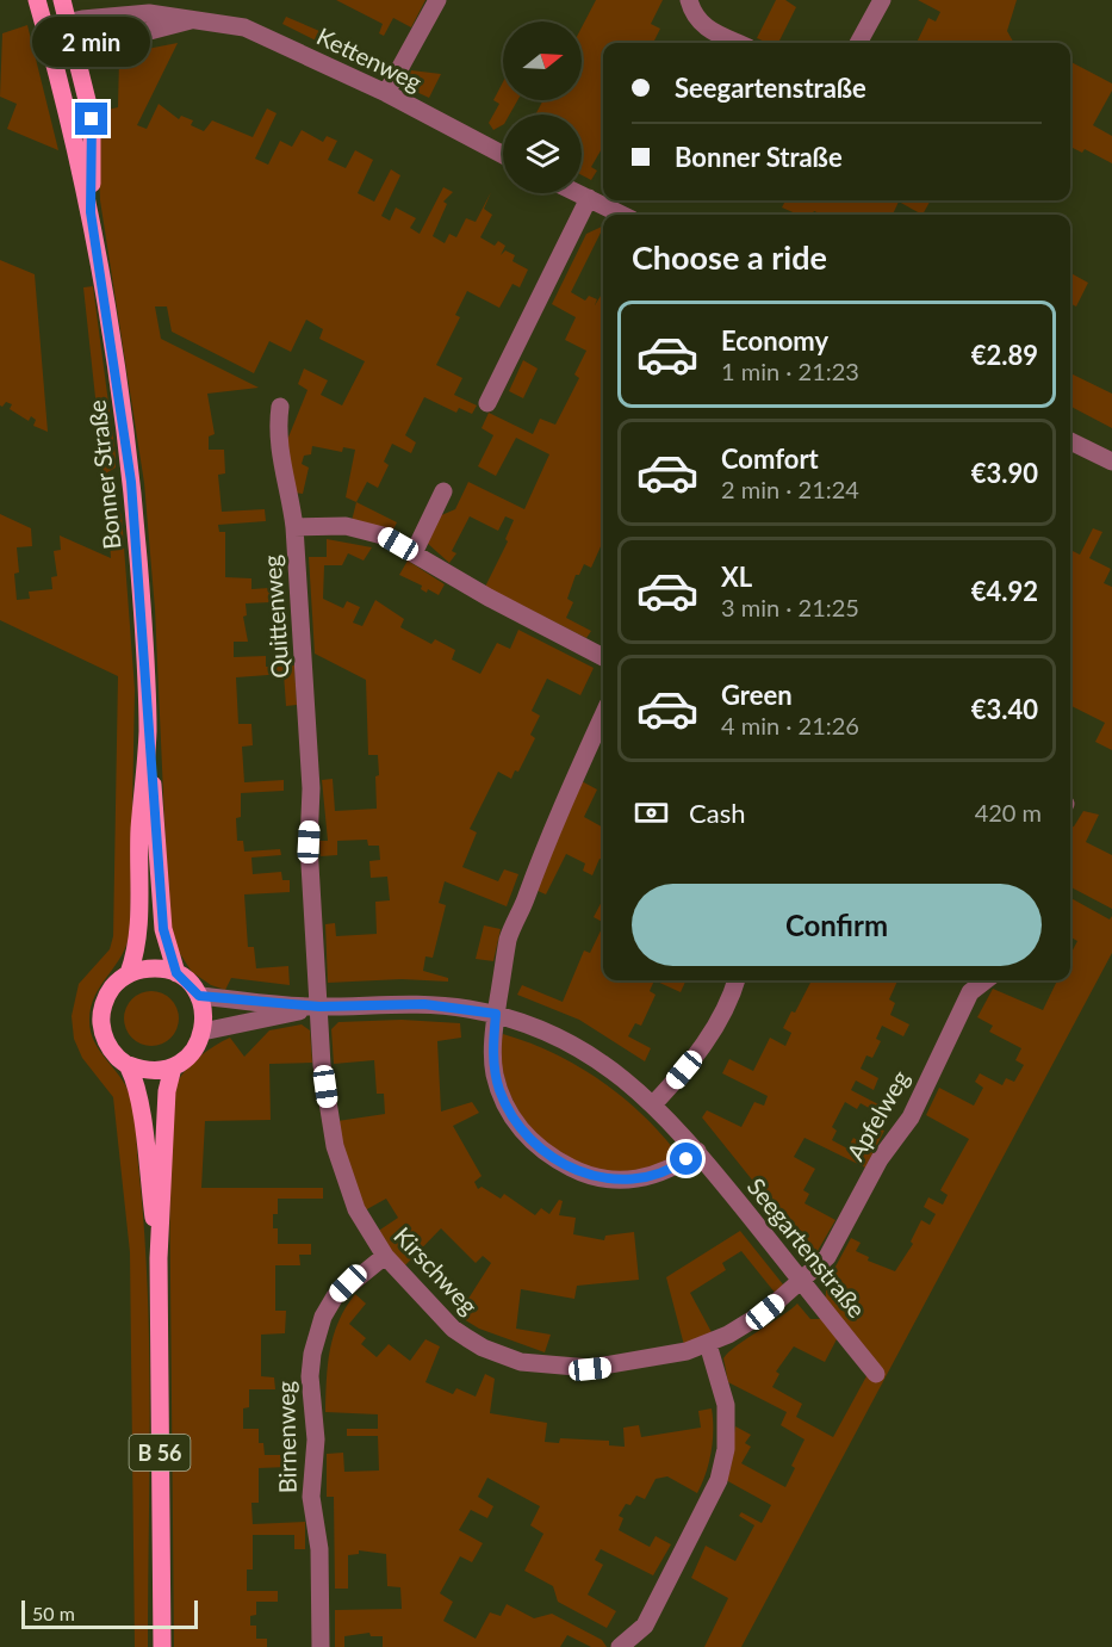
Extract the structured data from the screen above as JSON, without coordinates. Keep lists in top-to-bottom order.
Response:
{
  "streets": {
    "main road": ["Bonner Straße", "B 56"],
    "street": [
      "Kettenweg",
      "Quittenweg",
      "Apfelweg",
      "Seegartenstraße",
      "Kirschweg",
      "Birnenweg"
    ]
  },
  "crossings": [
    ["Kettenweg", "Bonner Straße"],
    ["Bonner Straße", "Seegartenstraße"],
    ["Bonner Straße", "B 56"],
    ["Quittenweg", "Seegartenstraße"],
    ["Quittenweg", "Kirschweg"],
    ["Apfelweg", "Seegartenstraße"],
    ["Apfelweg", "Kirschweg"],
    ["Seegartenstraße", "Kirschweg"],
    ["Seegartenstraße", "B 56"],
    ["Kirschweg", "Birnenweg"]
  ],
  "scale_bar": "50 m",
  "north": "right",
  "page": {
    "bubble": "2 min",
    "banner": ["Seegartenstraße", "Bonner Straße"],
    "heading": "Choose a ride",
    "list": [
      {
        "name": "Economy",
        "note": "1 min · 21:23",
        "value": "€2.89"
      },
      {
        "name": "Comfort",
        "note": "2 min · 21:24",
        "value": "€3.90"
      },
      {
        "name": "XL",
        "note": "3 min · 21:25",
        "value": "€4.92"
      },
      {
        "name": "Green",
        "note": "4 min · 21:26",
        "value": "€3.40"
      }
    ],
    "pay": ["Cash", "420 m"],
    "buttons": "Confirm",
    "scale": "50 m"
  }
}
